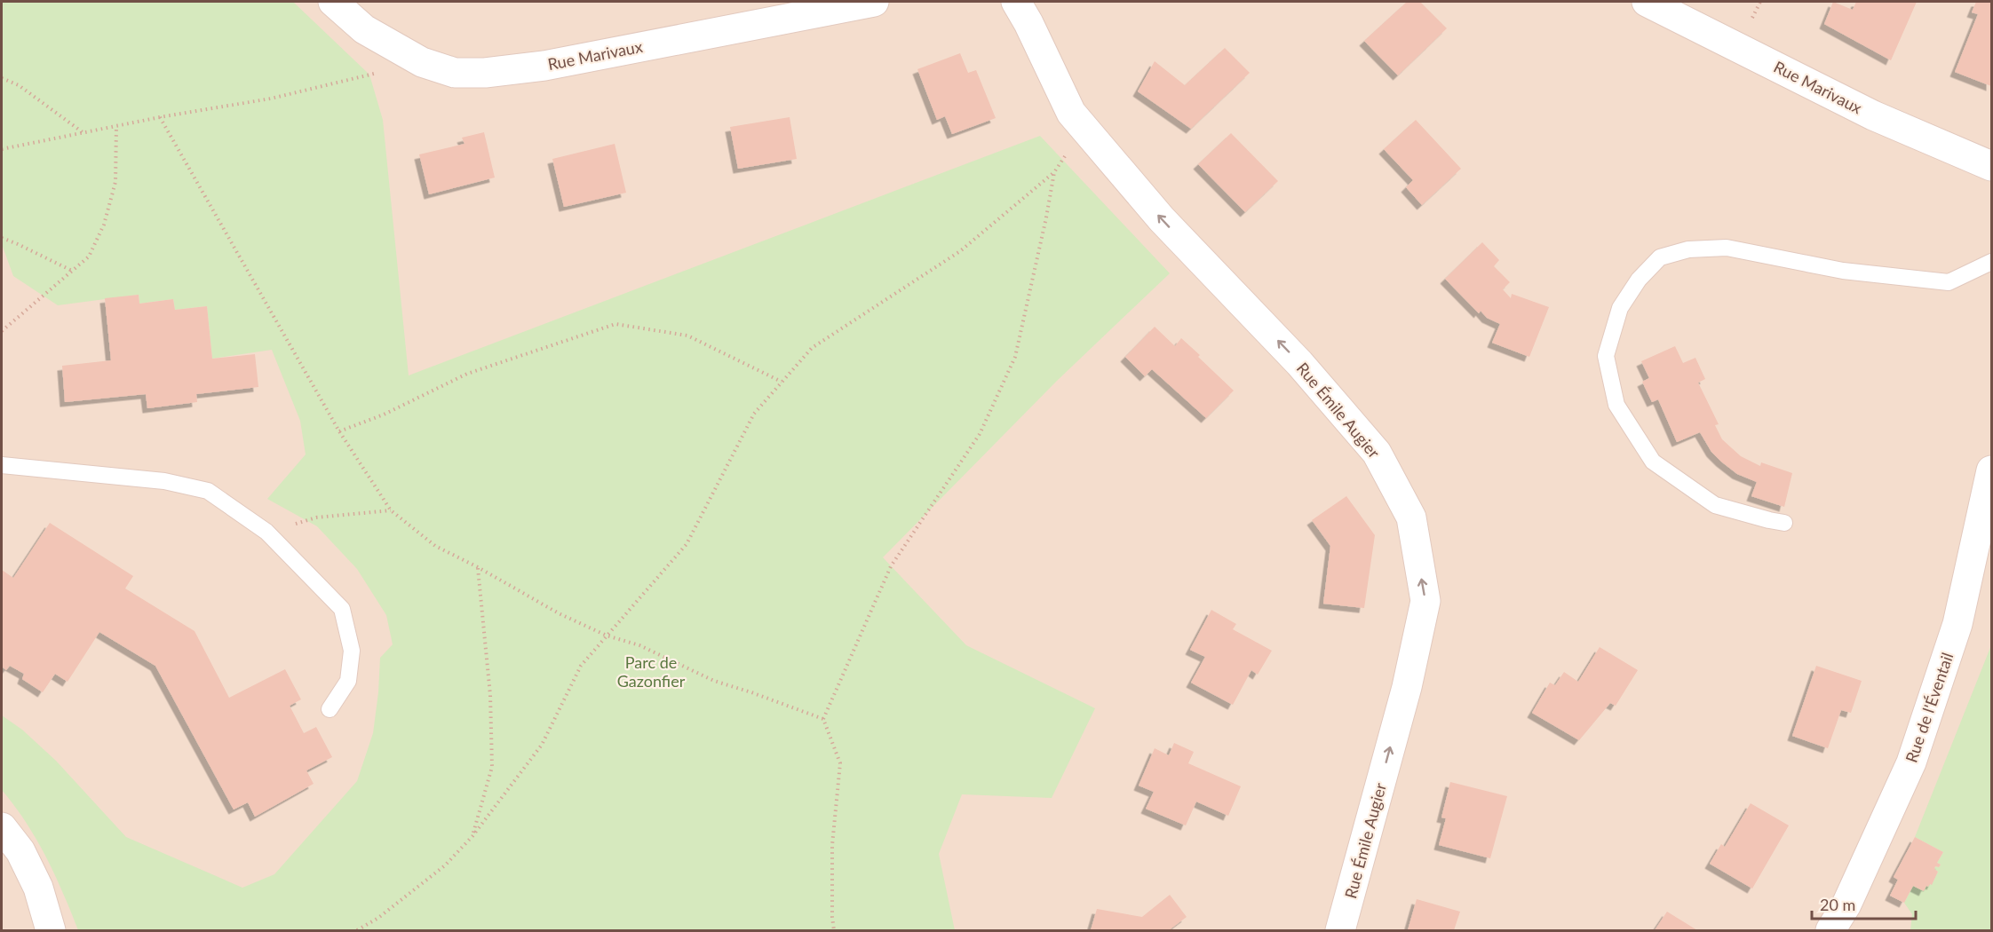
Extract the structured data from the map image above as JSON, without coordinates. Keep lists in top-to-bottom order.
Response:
{
  "streets": {
    "street": ["Rue Marivaux", "Rue Émile Augier", "Rue de l'Éventail"]
  },
  "one_way": ["Rue Émile Augier"],
  "parks": ["Parc de Gazonfier"],
  "scale_bar": "20 m"
}
